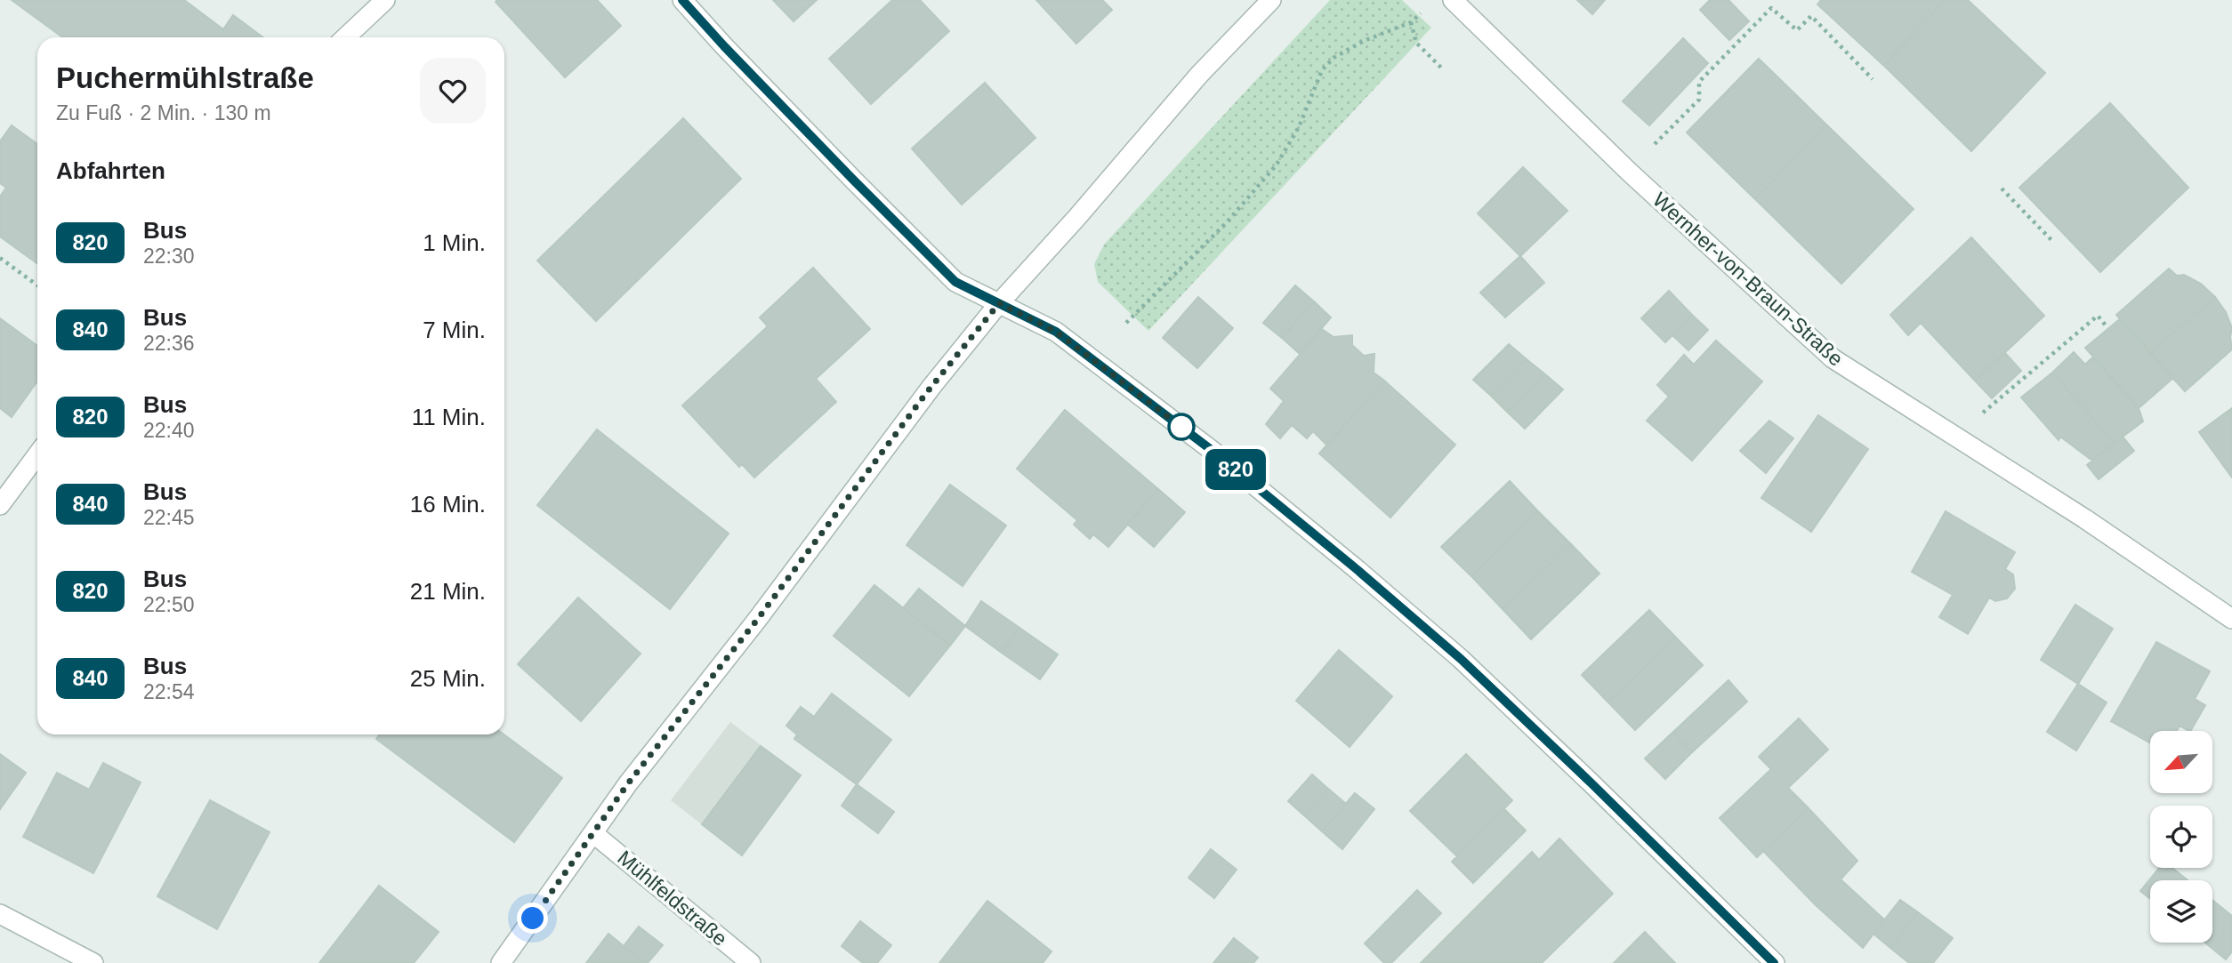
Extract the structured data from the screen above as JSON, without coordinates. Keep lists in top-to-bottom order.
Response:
{
  "streets": {
    "street": ["Wernher-von-Braun-Straße", "Mühlfeldstraße"]
  },
  "lines": ["bus line 820"],
  "north": "bottom left",
  "page": {
    "on_map": "820",
    "heading": [
      ["Puchermühlstraße", "Zu Fuß · 2 Min. · 130 m"],
      "Abfahrten"
    ],
    "list": [
      {
        "mark": "820",
        "name": "Bus",
        "note": "22:30",
        "value": "1 Min."
      },
      {
        "mark": "840",
        "name": "Bus",
        "note": "22:36",
        "value": "7 Min."
      },
      {
        "mark": "820",
        "name": "Bus",
        "note": "22:40",
        "value": "11 Min."
      },
      {
        "mark": "840",
        "name": "Bus",
        "note": "22:45",
        "value": "16 Min."
      },
      {
        "mark": "820",
        "name": "Bus",
        "note": "22:50",
        "value": "21 Min."
      },
      {
        "mark": "840",
        "name": "Bus",
        "note": "22:54",
        "value": "25 Min."
      }
    ]
  }
}
